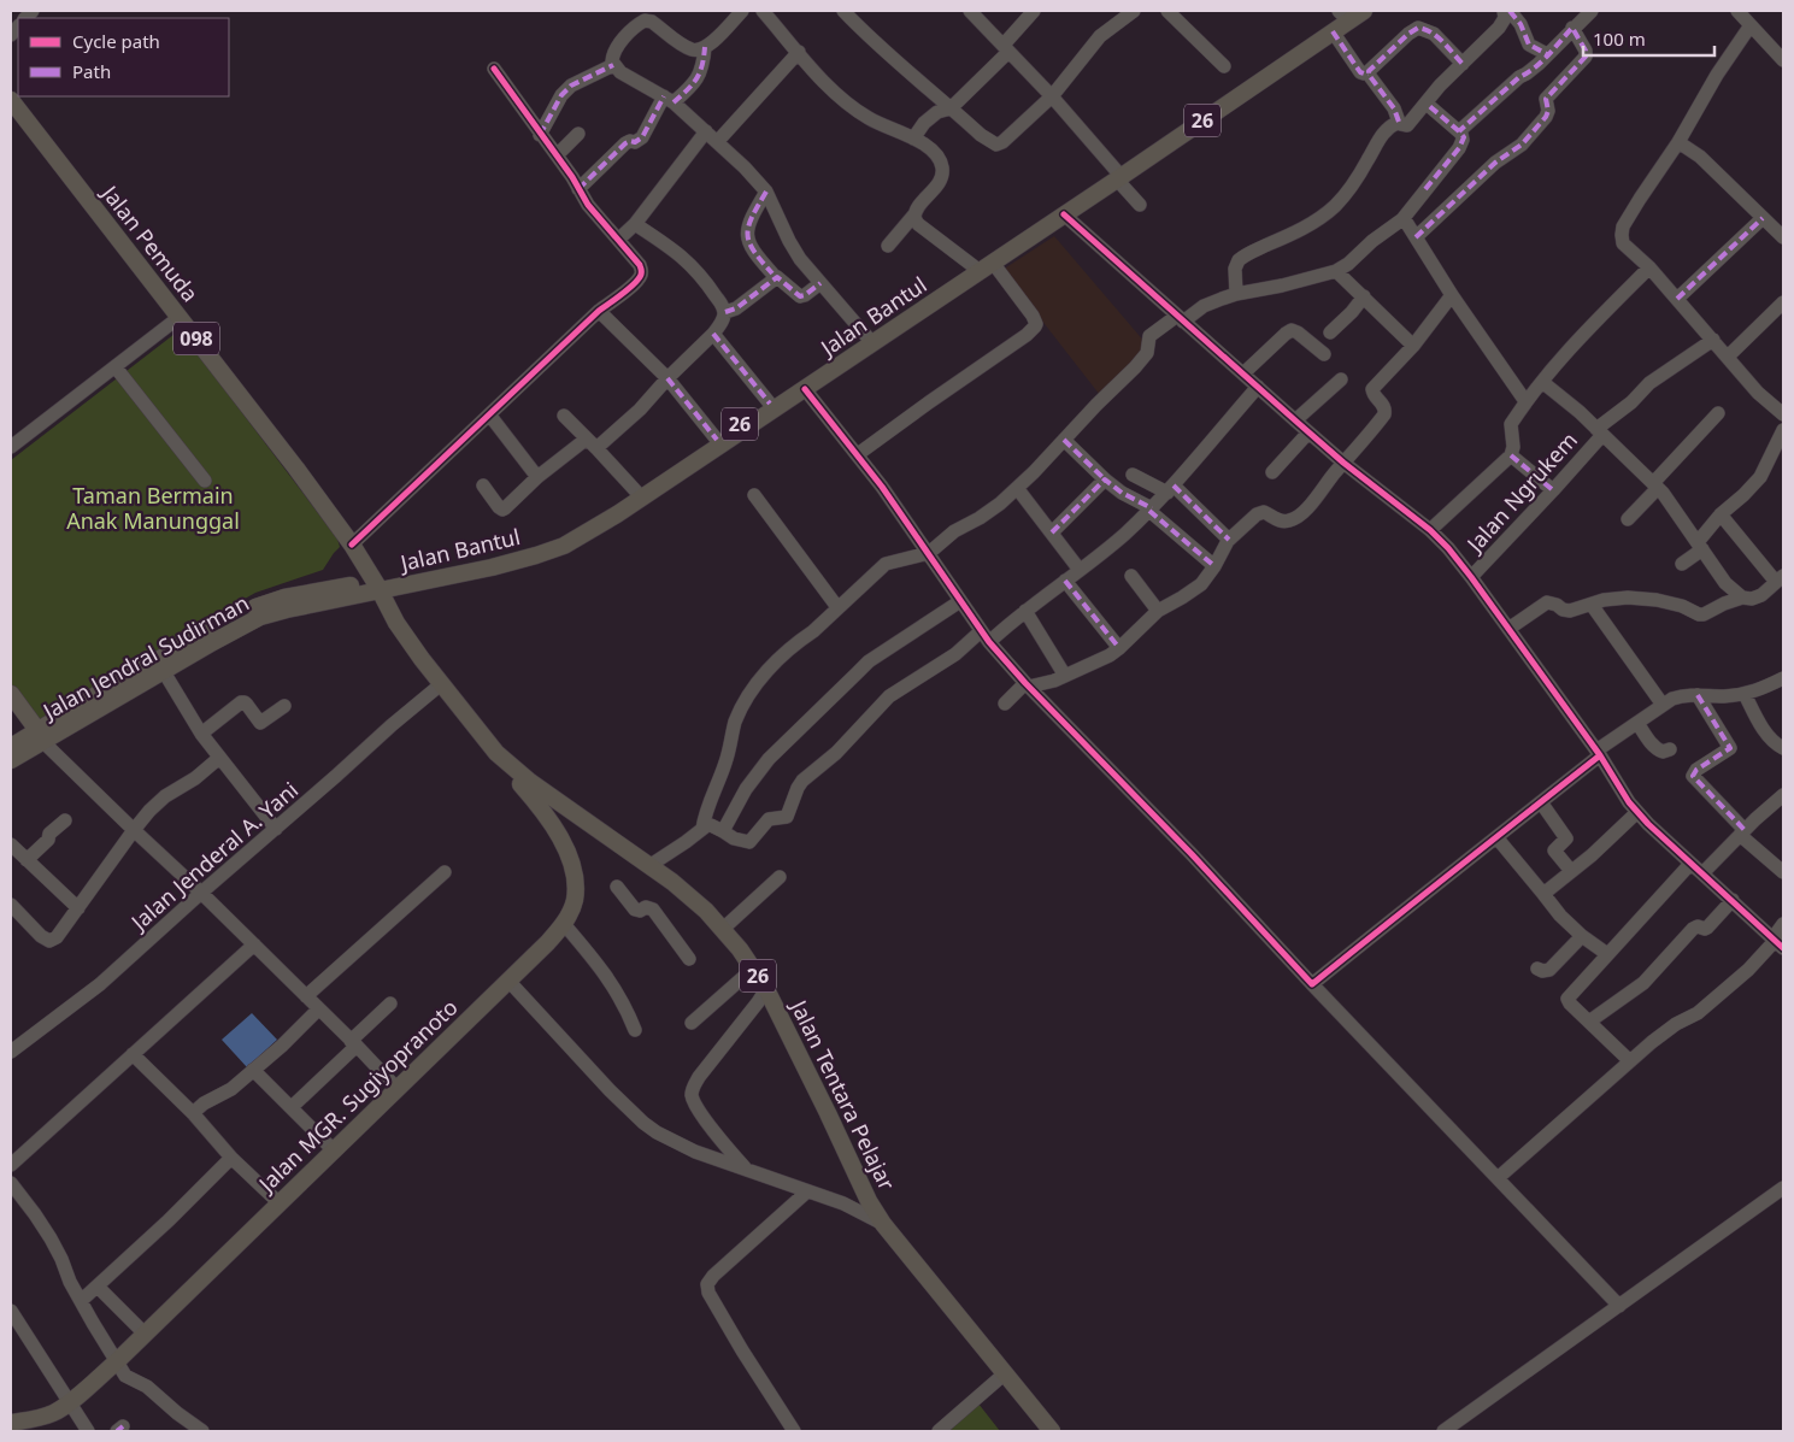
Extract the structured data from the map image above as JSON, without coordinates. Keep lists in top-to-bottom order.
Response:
{
  "streets": {
    "main road": [
      "26",
      "Jalan Pemuda",
      "Jalan Bantul",
      "098",
      "Jalan Jendral Sudirman",
      "Jalan MGR. Sugiyopranoto",
      "Jalan Tentara Pelajar"
    ],
    "street": ["Jalan Ngrukem", "Jalan Jenderal A. Yani"]
  },
  "crossings": [
    ["Jalan Pemuda", "Jalan Bantul"],
    ["Jalan Pemuda", "Jalan Jendral Sudirman"],
    ["Jalan Pemuda", "Jalan Tentara Pelajar"],
    ["Jalan Bantul", "Jalan Jendral Sudirman"],
    ["Jalan Bantul", "Jalan Tentara Pelajar"],
    ["Jalan Jendral Sudirman", "Jalan Tentara Pelajar"],
    ["Jalan Jenderal A. Yani", "Jalan Tentara Pelajar"],
    ["Jalan MGR. Sugiyopranoto", "Jalan Tentara Pelajar"]
  ],
  "parks": ["Taman Bermain Anak Manunggal"],
  "legend": ["Cycle path", "Path"],
  "scale_bar": "100 m"
}
